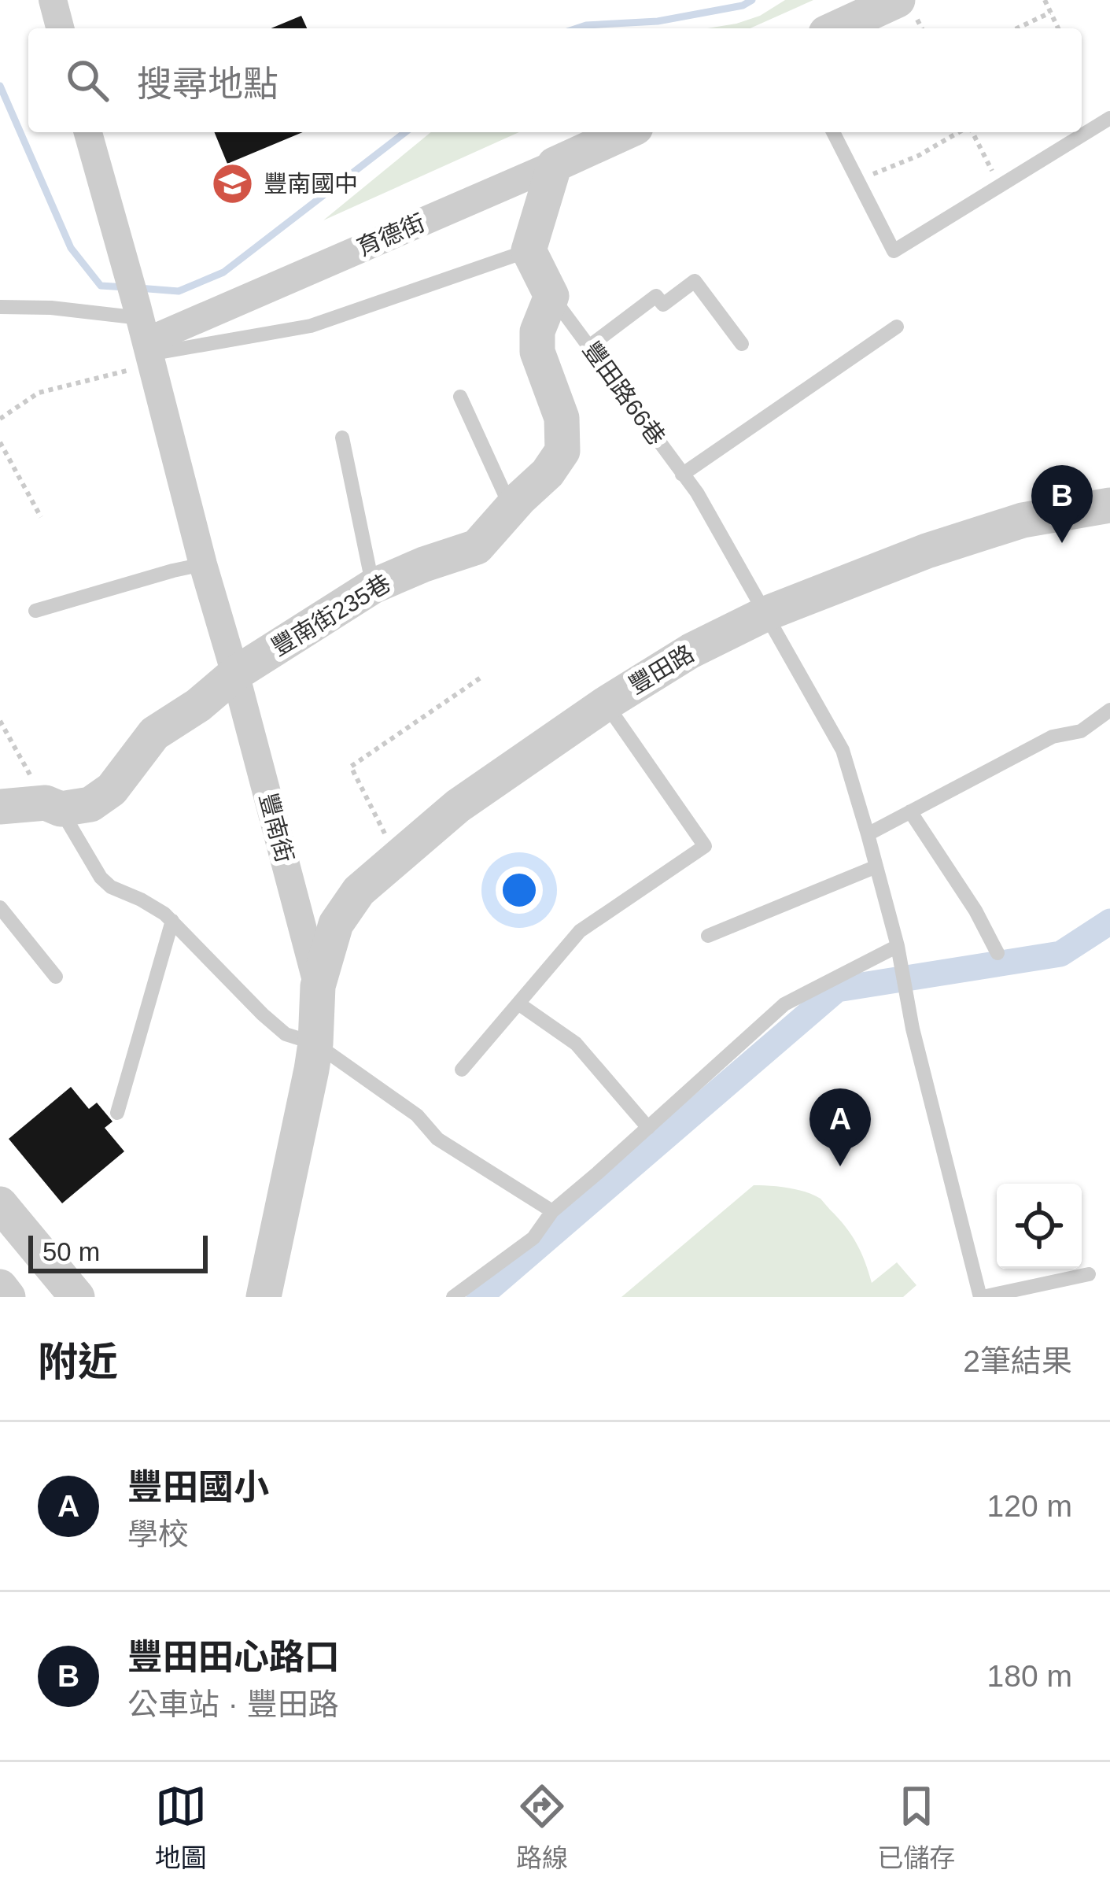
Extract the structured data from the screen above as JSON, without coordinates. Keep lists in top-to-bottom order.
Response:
{
  "streets": {
    "street": [
      "育德街",
      "豐田路66巷",
      "豐南街235巷",
      "豐田路",
      "豐南街"
    ]
  },
  "crossings": [
    ["育德街", "豐南街"],
    ["豐田路66巷", "豐南街235巷"],
    ["豐田路66巷", "豐田路"],
    ["豐南街235巷", "豐南街"],
    ["豐田路", "豐南街"]
  ],
  "places": {
    "school or university": ["豐南國中"]
  },
  "scale_bar": "50 m",
  "page": {
    "search": "搜尋地點",
    "pins": ["B", "A"],
    "scale": "50 m",
    "heading": ["附近", "2筆結果"],
    "list": [
      {
        "mark": "A",
        "name": "豐田國小",
        "note": "學校",
        "value": "120 m"
      },
      {
        "mark": "B",
        "name": "豐田田心路口",
        "note": "公車站 · 豐田路",
        "value": "180 m"
      }
    ],
    "nav": ["地圖", "路線", "已儲存"]
  }
}
